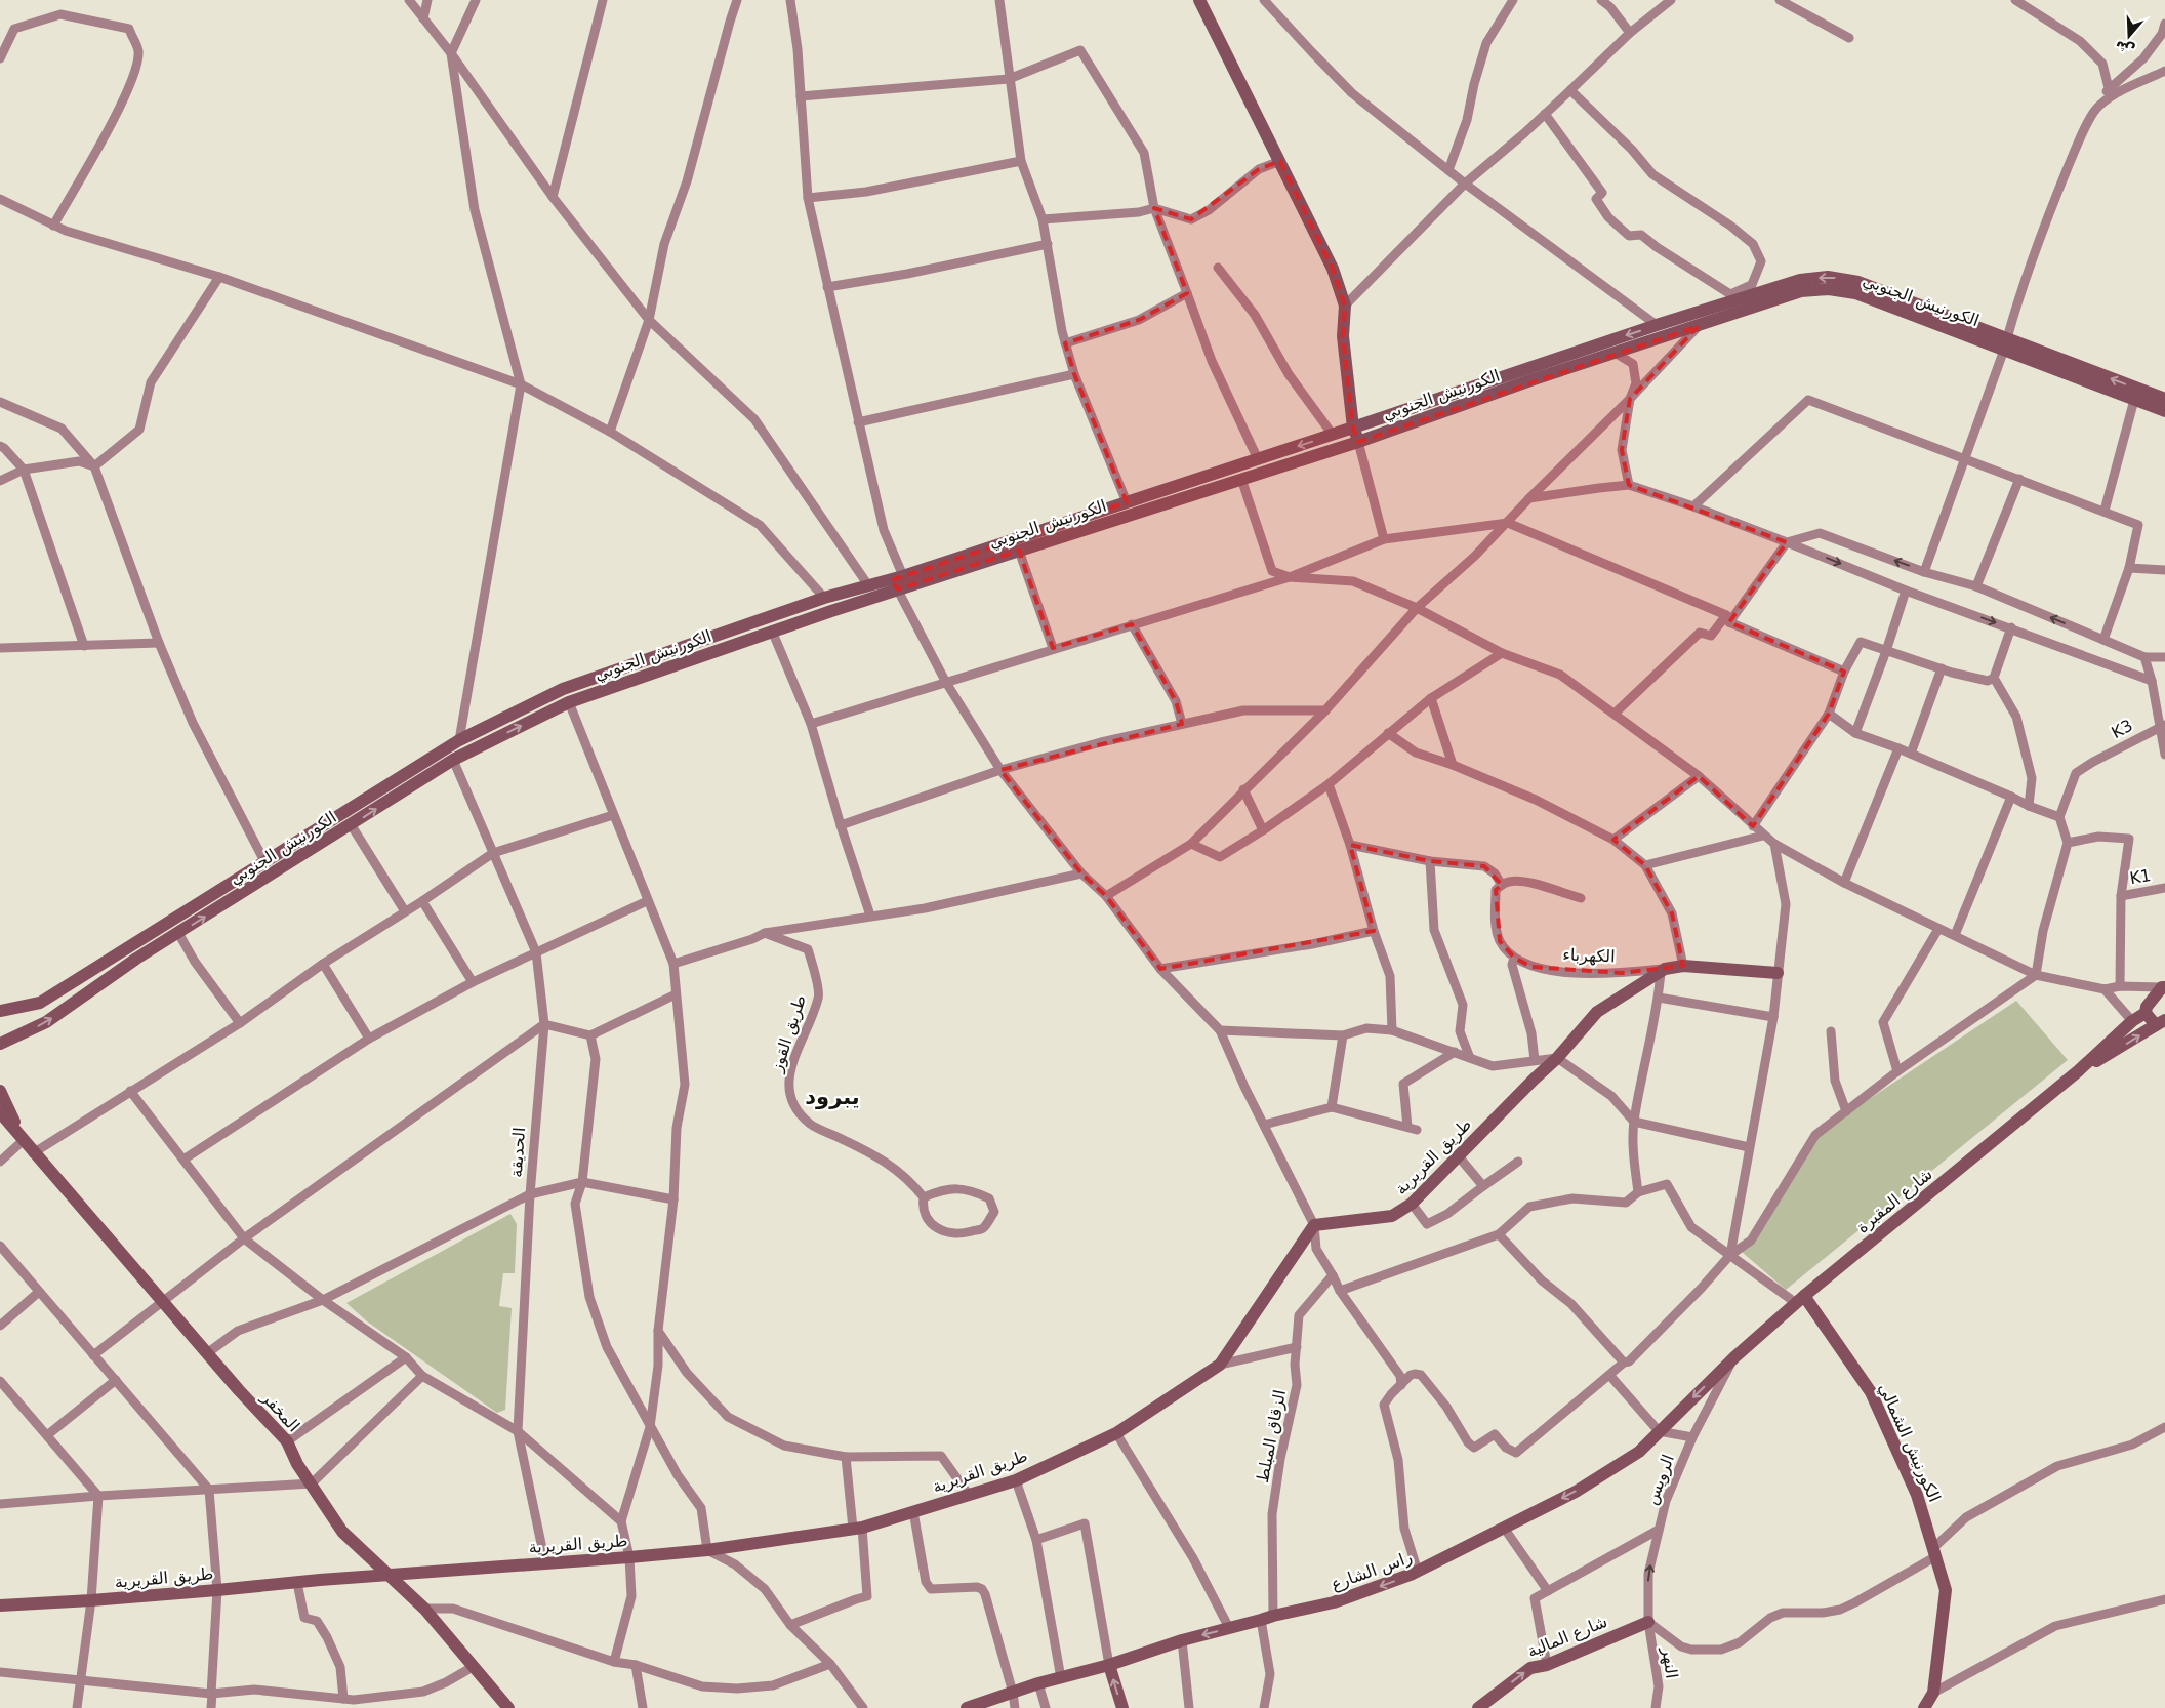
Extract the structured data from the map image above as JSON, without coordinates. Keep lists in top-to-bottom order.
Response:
{
  "streets": {
    "street": [
      "الكورنيش الجنوبي",
      "K3",
      "K1",
      "الكهرباء",
      "طريق القوز",
      "الحديقة",
      "طريق القريرية",
      "شارع المقبرة",
      "المخفر",
      "الزقاق المبلط",
      "الكورنيش الشمالي",
      "الرويس",
      "راس الشارع",
      "شارع المالية",
      "النهر"
    ]
  },
  "crossings": [
    ["الكورنيش الجنوبي", "الحديقة"],
    ["الكهرباء", "طريق القريرية"],
    ["الحديقة", "طريق القريرية"],
    ["طريق القريرية", "المخفر"],
    ["شارع المقبرة", "الكورنيش الشمالي"],
    ["شارع المقبرة", "الرويس"],
    ["شارع المقبرة", "راس الشارع"],
    ["الزقاق المبلط", "راس الشارع"],
    ["الرويس", "راس الشارع"],
    ["الرويس", "شارع المالية"],
    ["الرويس", "النهر"],
    ["شارع المالية", "النهر"]
  ],
  "one_way": ["شارع المالية"],
  "districts": ["يبرود"],
  "north": "bottom"
}
